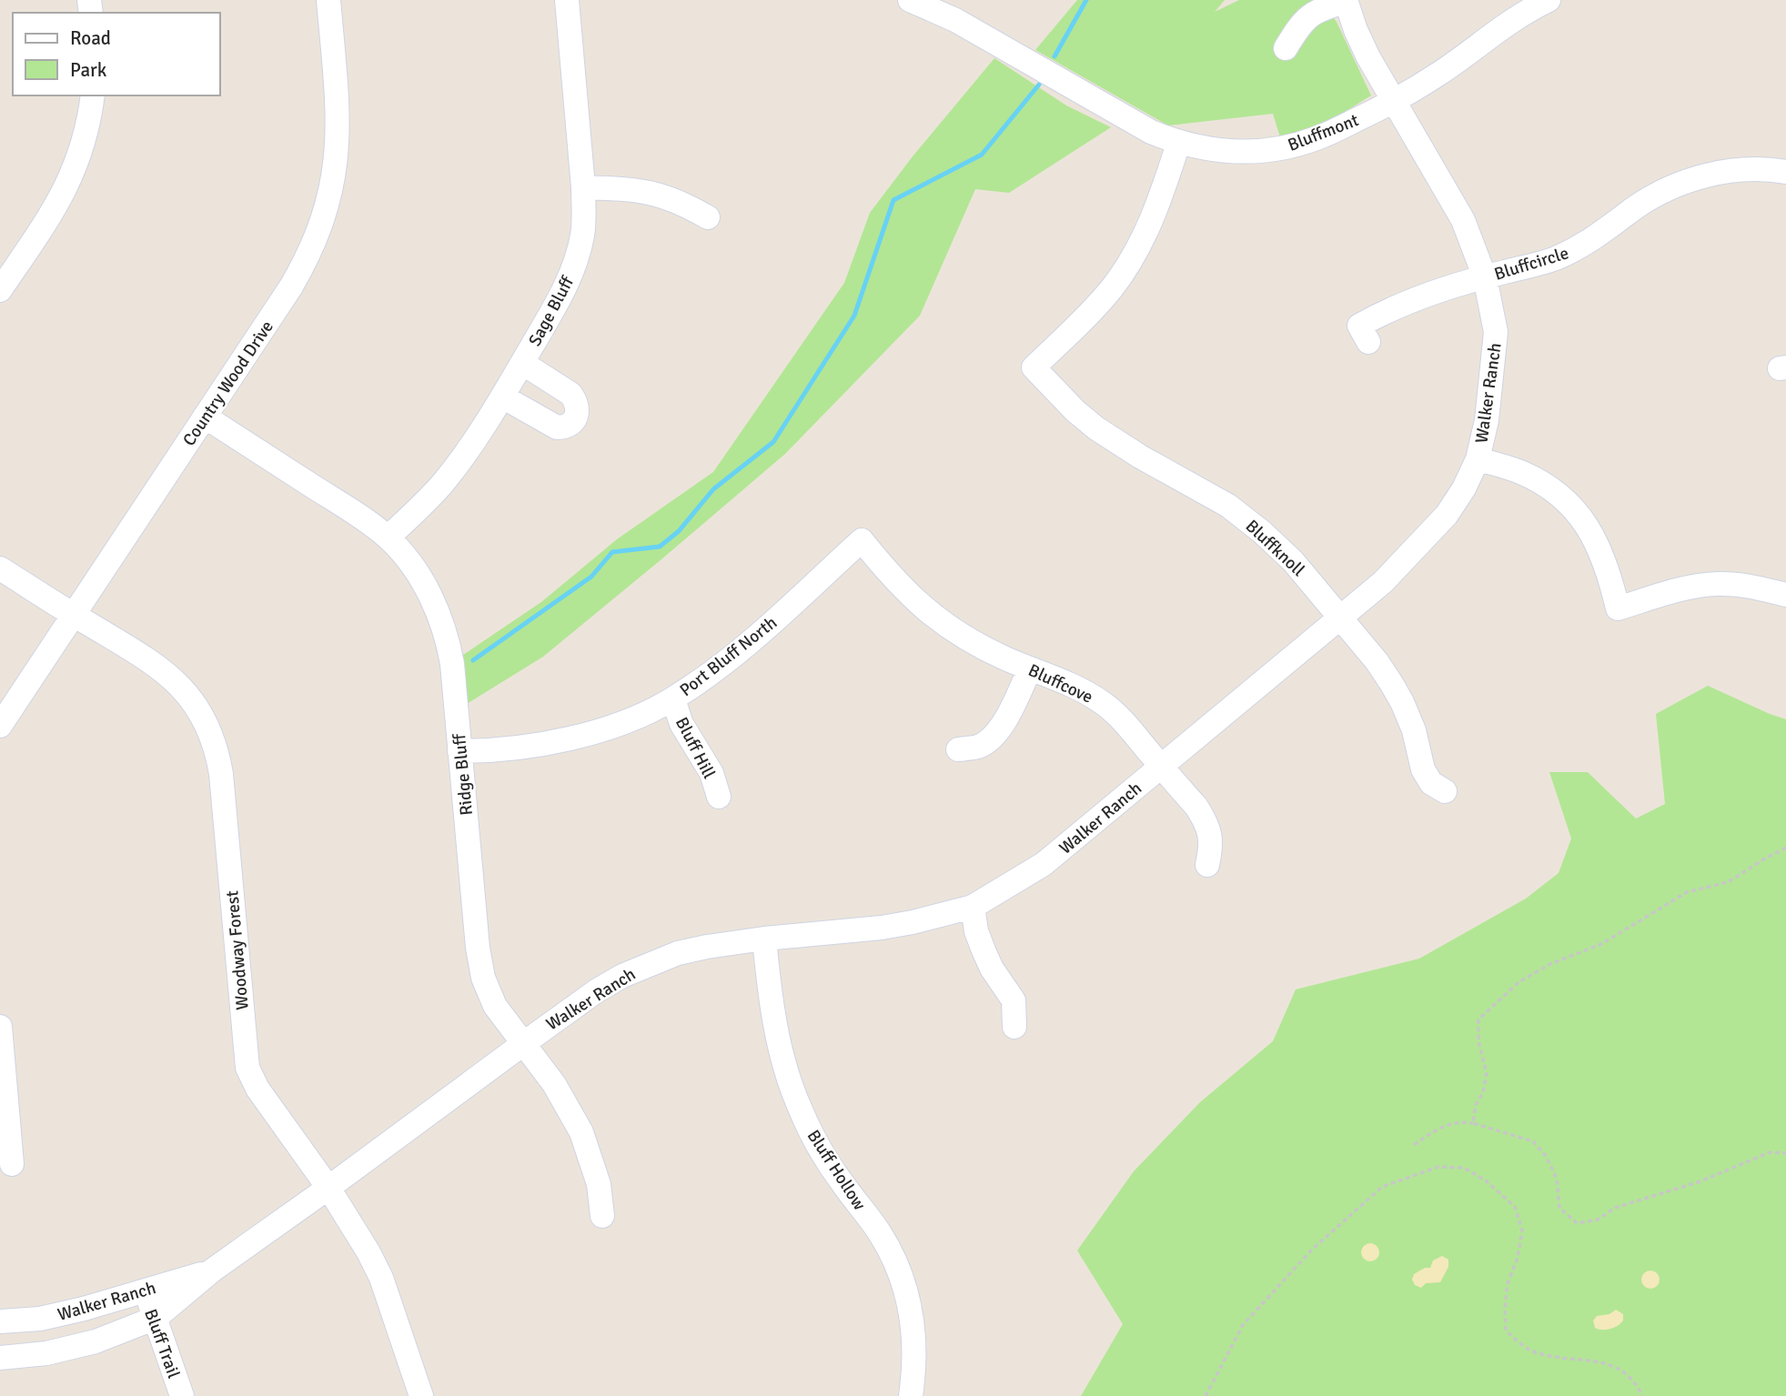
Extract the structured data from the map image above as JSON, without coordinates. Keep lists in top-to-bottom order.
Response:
{
  "streets": {
    "street": [
      "Bluffmont",
      "Bluffcircle",
      "Sage Bluff",
      "Country Wood Drive",
      "Walker Ranch",
      "Bluffknoll",
      "Port Bluff North",
      "Bluffcove",
      "Bluff Hill",
      "Ridge Bluff",
      "Woodway Forest",
      "Bluff Hollow",
      "Bluff Trail"
    ]
  },
  "crossings": [
    ["Bluffmont", "Walker Ranch"],
    ["Bluffmont", "Bluffknoll"],
    ["Bluffcircle", "Walker Ranch"],
    ["Sage Bluff", "Ridge Bluff"],
    ["Country Wood Drive", "Ridge Bluff"],
    ["Country Wood Drive", "Woodway Forest"],
    ["Walker Ranch", "Bluffknoll"],
    ["Walker Ranch", "Bluffcove"],
    ["Walker Ranch", "Ridge Bluff"],
    ["Walker Ranch", "Woodway Forest"],
    ["Walker Ranch", "Bluff Hollow"],
    ["Walker Ranch", "Bluff Trail"],
    ["Port Bluff North", "Bluffcove"],
    ["Port Bluff North", "Bluff Hill"],
    ["Port Bluff North", "Ridge Bluff"]
  ],
  "legend": ["Road", "Park"]
}
